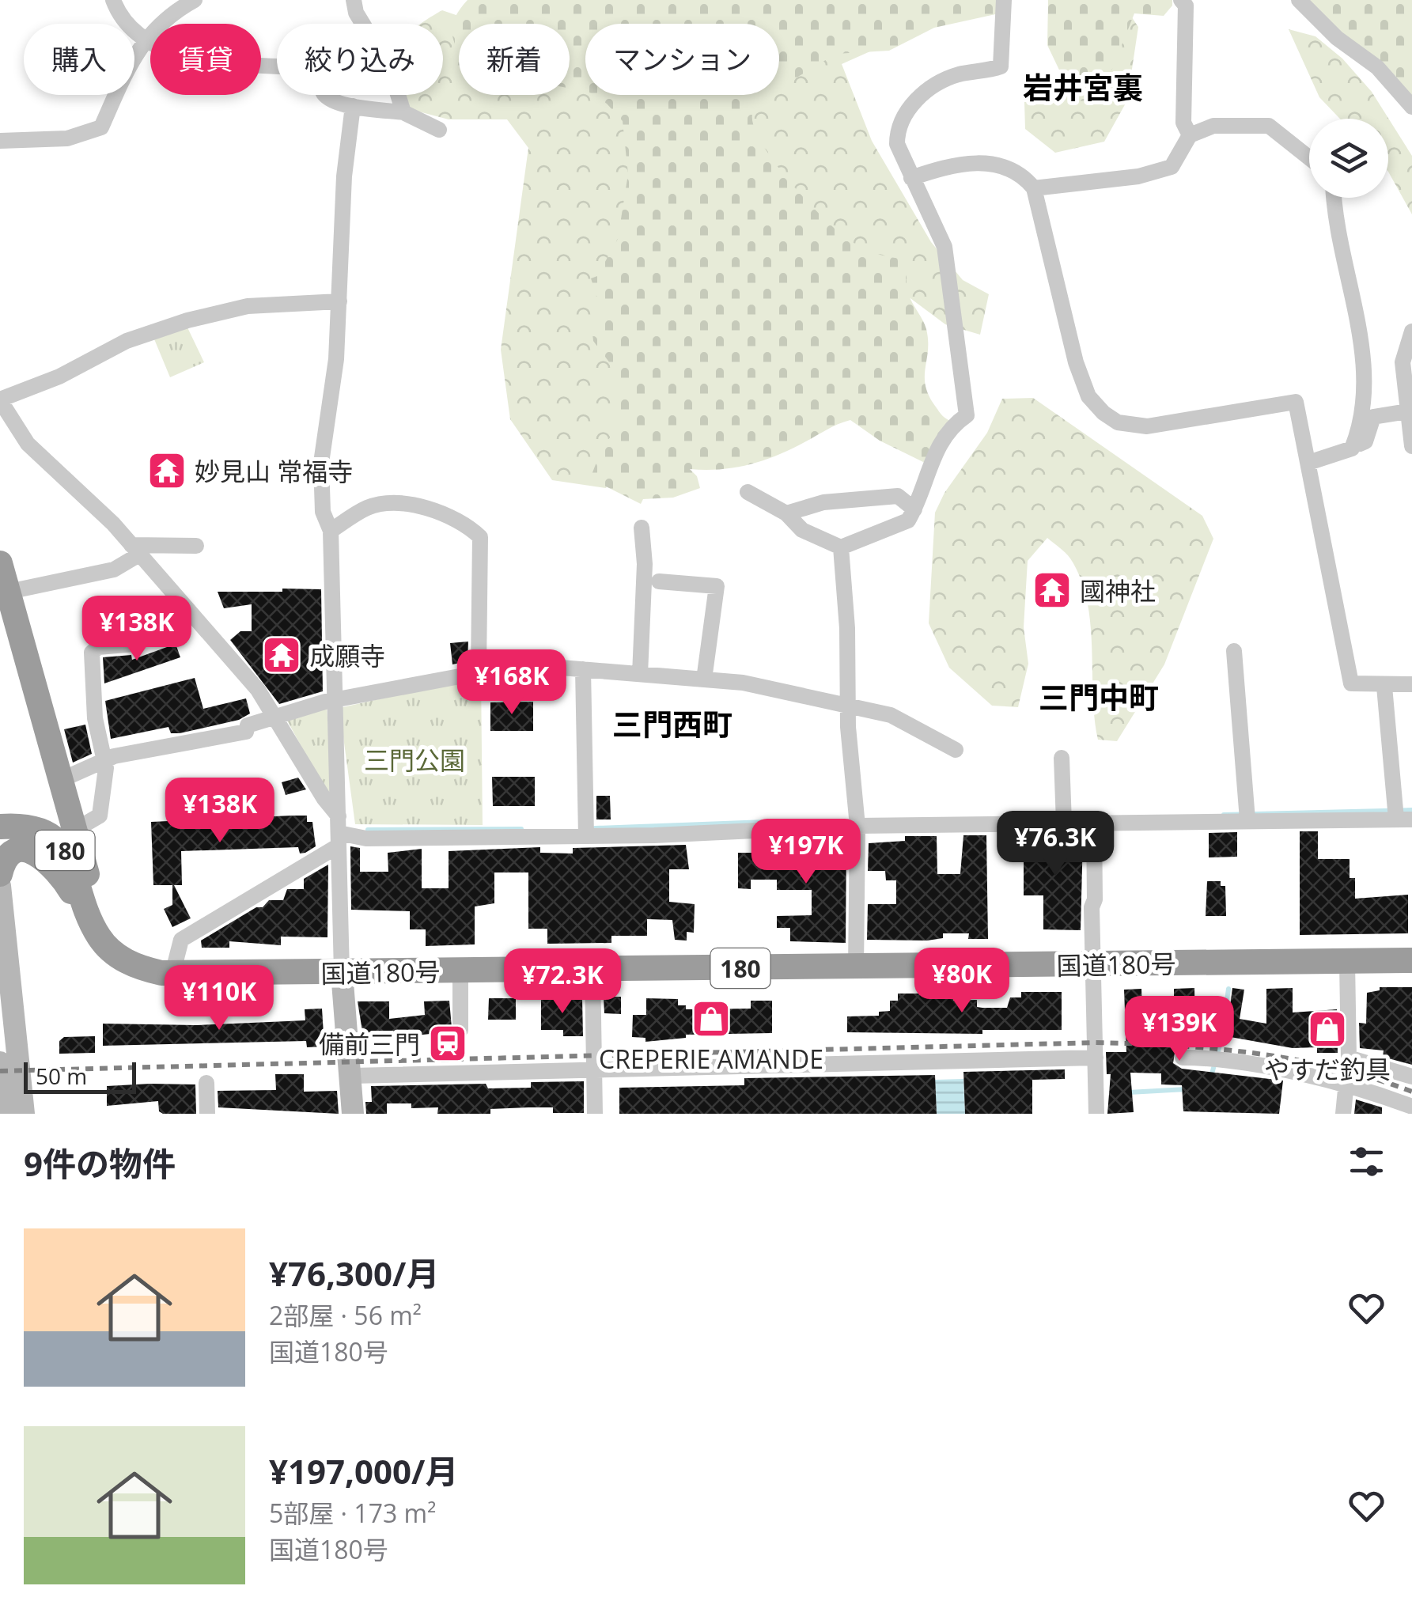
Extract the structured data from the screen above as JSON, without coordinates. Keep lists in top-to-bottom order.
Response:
{
  "streets": {
    "highway": ["180", "国道180号"]
  },
  "districts": ["岩井宮裏", "三門中町", "三門西町"],
  "parks": ["三門公園"],
  "places": {
    "temple": ["妙見山 常福寺", "國神社", "成願寺"],
    "shop": ["CREPERIE AMANDE", "やすだ釣具"],
    "station": ["備前三門"]
  },
  "scale_bar": "50 m",
  "page": {
    "chip": [
      "購入",
      "賃貸",
      "絞り込み",
      "新着",
      "マンション"
    ],
    "price": [
      "¥138K",
      "¥168K",
      "¥138K",
      "¥76.3K",
      "¥197K",
      "¥80K",
      "¥72.3K",
      "¥110K",
      "¥139K"
    ],
    "scale": "50 m",
    "heading": "9件の物件",
    "list": [
      {
        "name": "¥76,300/月",
        "note": "2部屋 · 56 m² · 国道180号"
      },
      {
        "name": "¥197,000/月",
        "note": "5部屋 · 173 m² · 国道180号"
      }
    ]
  }
}
